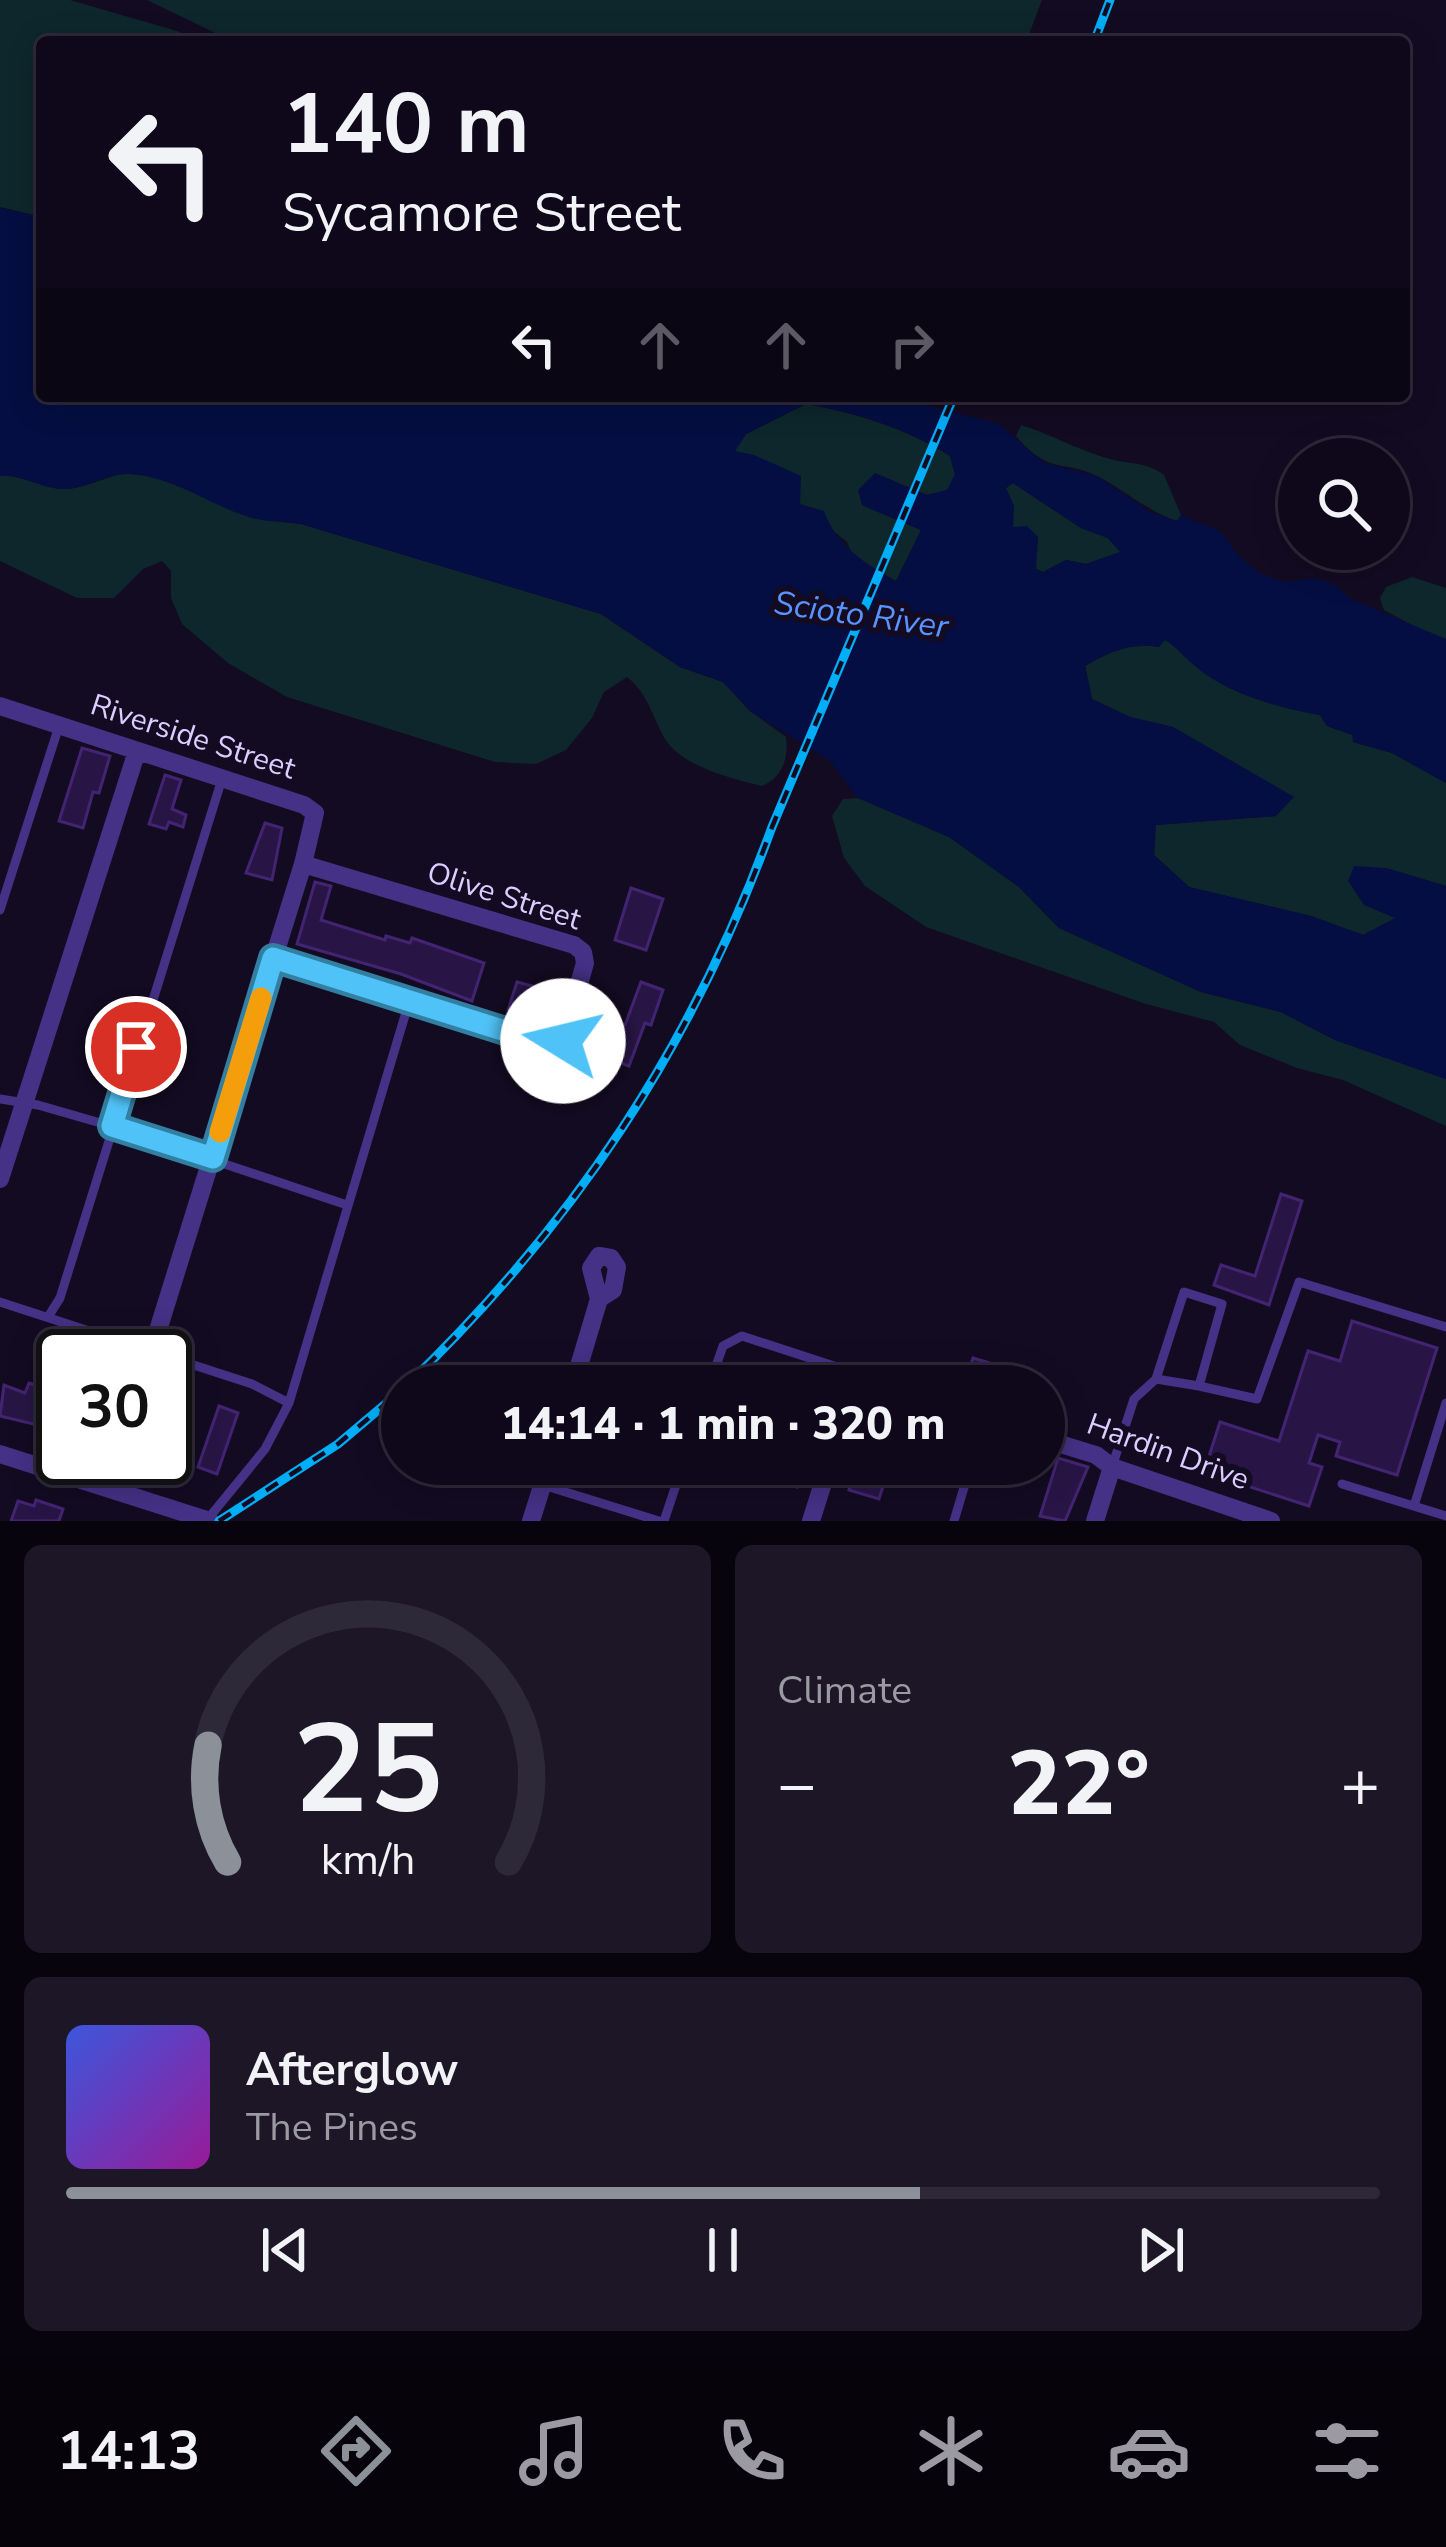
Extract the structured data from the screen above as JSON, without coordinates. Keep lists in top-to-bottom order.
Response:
{
  "streets": {
    "street": ["Riverside Street", "Olive Street", "Hardin Drive"]
  },
  "crossings": [
    ["Riverside Street", "Olive Street"]
  ],
  "water": ["Scioto River"],
  "page": {
    "turn": ["140 m", "Sycamore Street"],
    "limit": "30",
    "trip": "14:14 · 1 min · 320 m",
    "tile": "Climate",
    "heat": ["−", "22°", "+"],
    "song": ["Afterglow", "The Pines"],
    "tabs": "14:13",
    "gauge": ["25", "km/h"]
  }
}
